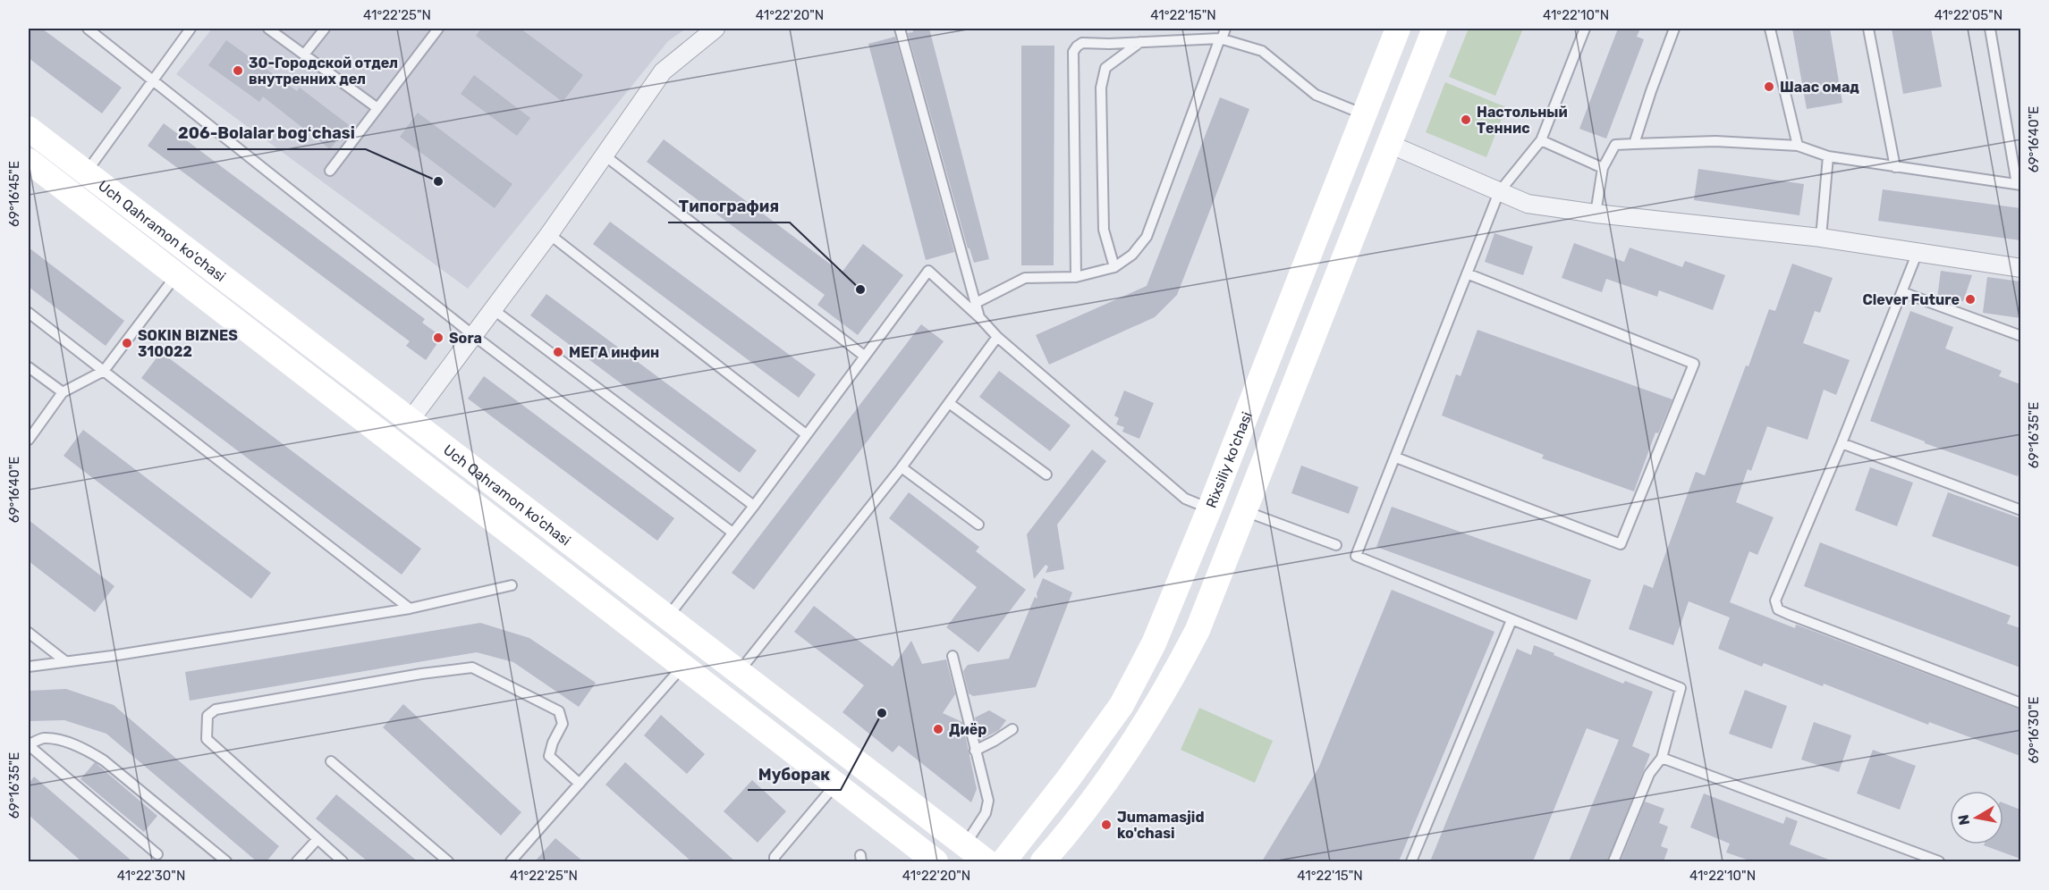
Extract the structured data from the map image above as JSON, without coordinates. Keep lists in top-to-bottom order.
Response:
{
  "streets": {
    "main road": ["Uch Qahramon ko'chasi", "Rixsiliy ko'chasi"]
  },
  "places": [
    "30-Городской отдел внутренних дел",
    "Шаас омад",
    "Настольный Теннис",
    "206-Bolalar bogʻchasi",
    "Типография",
    "Clever Future",
    "Sora",
    "SOKIN BIZNES 310022",
    "МЕГА инфин",
    "Муборак",
    "Диёр",
    "Jumamasjid ko'chasi"
  ],
  "north": "left",
  "coordinates": [
    "41°22'25\"N",
    "41°22'20\"N",
    "41°22'15\"N",
    "41°22'10\"N",
    "41°22'05\"N",
    "69°16'40\"E",
    "69°16'45\"E",
    "69°16'35\"E",
    "69°16'30\"E",
    "41°22'30\"N"
  ]
}
